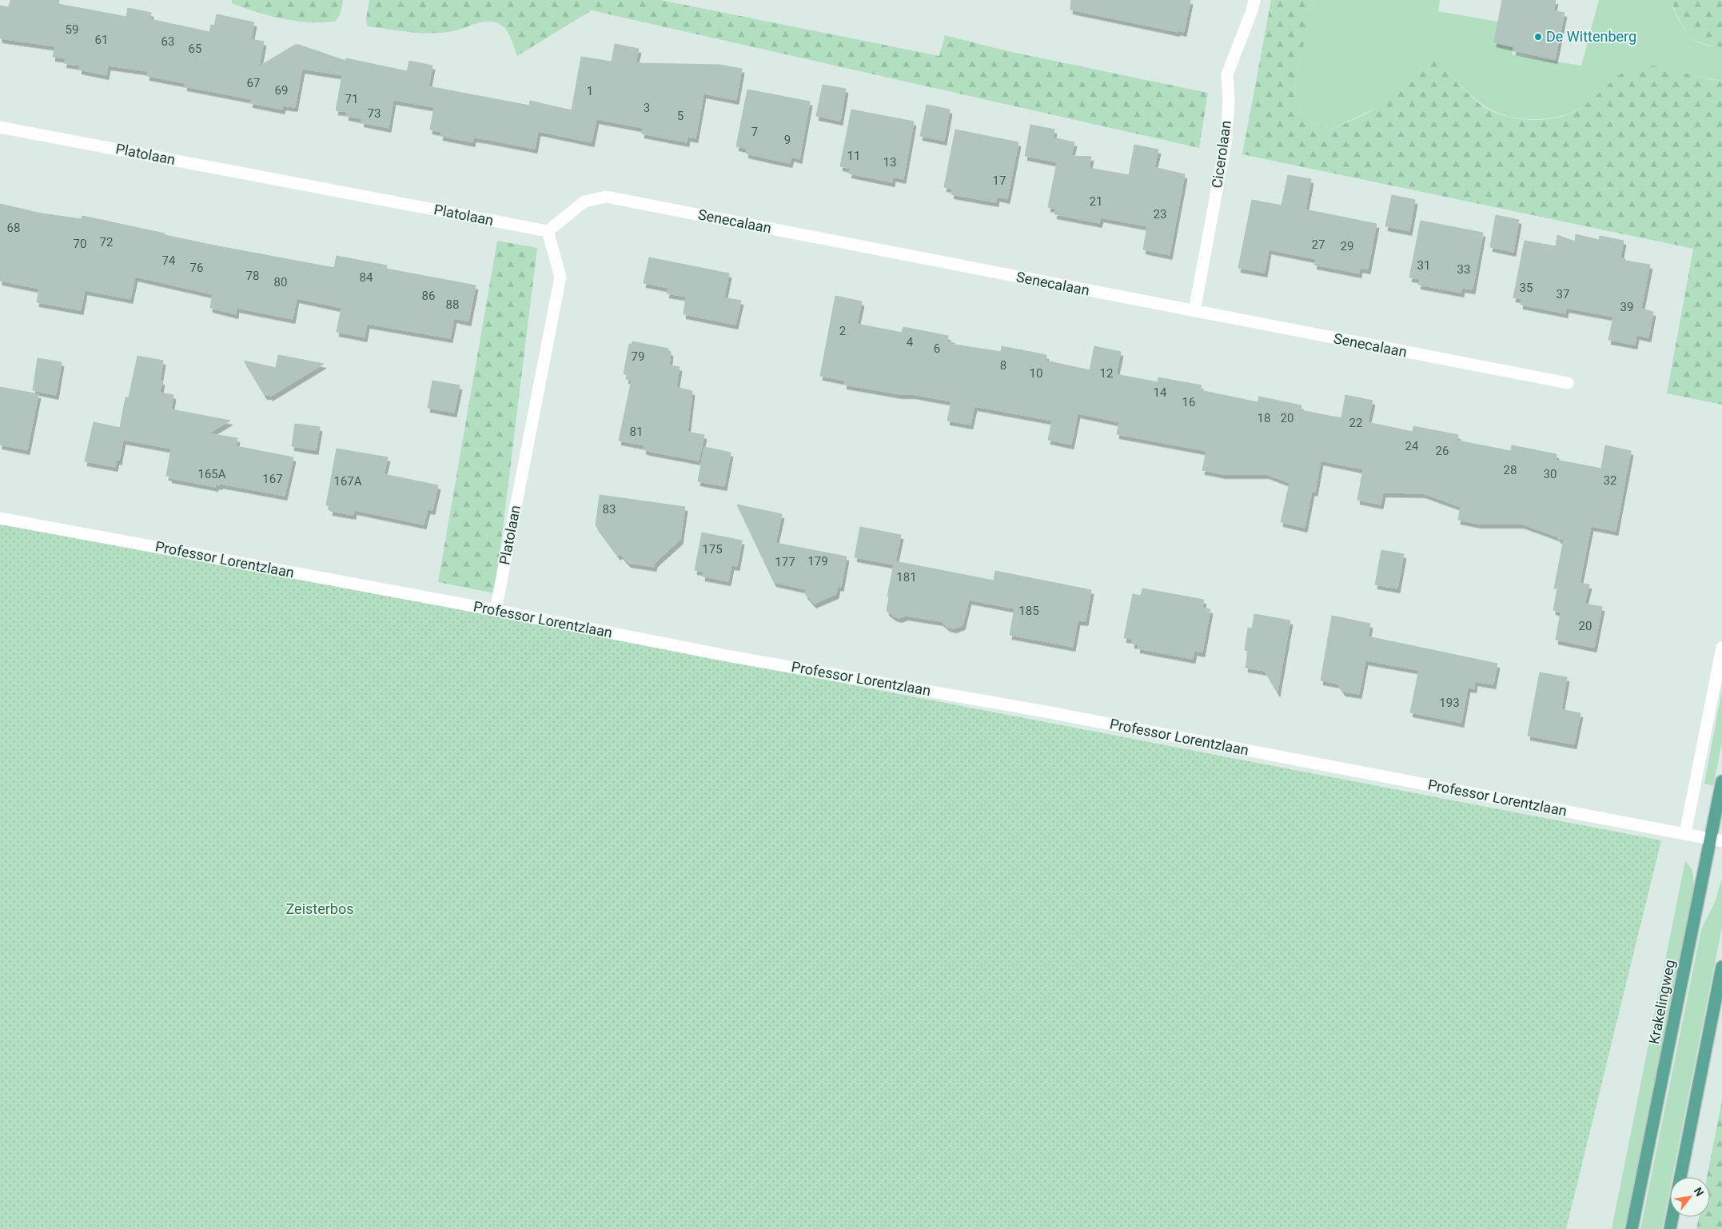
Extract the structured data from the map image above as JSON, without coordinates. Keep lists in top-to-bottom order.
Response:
{
  "streets": {
    "main road": ["Krakelingweg"],
    "street": [
      "Platolaan",
      "Cicerolaan",
      "Senecalaan",
      "Professor Lorentzlaan"
    ]
  },
  "crossings": [
    ["Platolaan", "Senecalaan"],
    ["Platolaan", "Professor Lorentzlaan"],
    ["Cicerolaan", "Senecalaan"],
    ["Professor Lorentzlaan", "Krakelingweg"]
  ],
  "parks": ["Zeisterbos"],
  "places": ["De Wittenberg"],
  "house_numbers": [
    "59",
    "61",
    "63",
    "65",
    "67",
    "69",
    "1",
    "71",
    "3",
    "73",
    "5",
    "7",
    "9",
    "11",
    "13",
    "17",
    "21",
    "23",
    "68",
    "72",
    "70",
    "27",
    "29",
    "74",
    "31",
    "76",
    "33",
    "78",
    "84",
    "80",
    "35",
    "37",
    "86",
    "88",
    "39",
    "2",
    "4",
    "6",
    "79",
    "8",
    "10",
    "12",
    "14",
    "16",
    "18",
    "20",
    "22",
    "81",
    "24",
    "26",
    "28",
    "165A",
    "30",
    "167",
    "32",
    "167A",
    "83",
    "175",
    "179",
    "177",
    "181",
    "185",
    "20",
    "193"
  ],
  "north": "top right"
}
